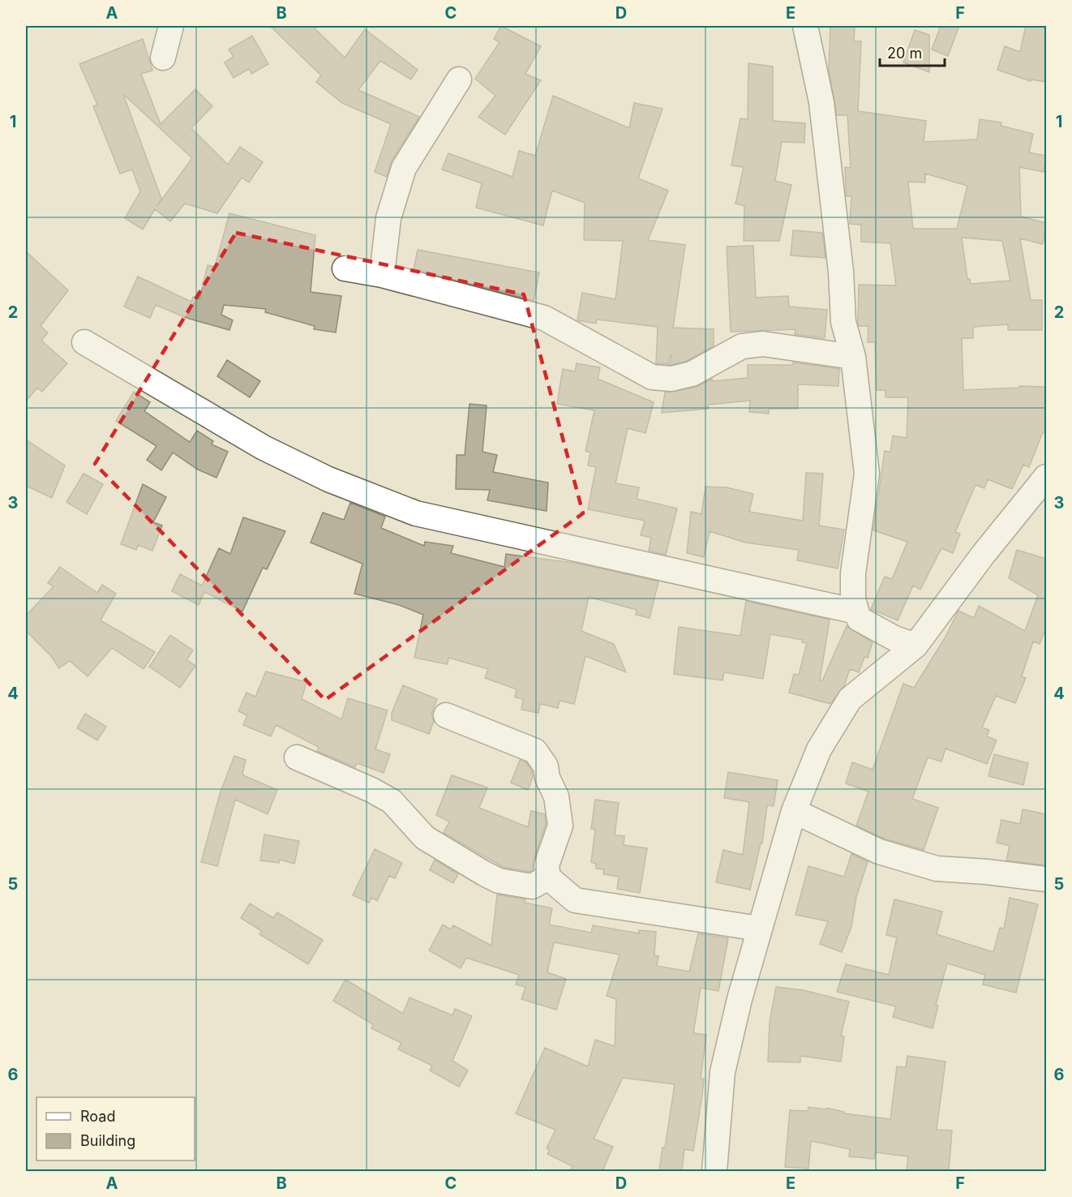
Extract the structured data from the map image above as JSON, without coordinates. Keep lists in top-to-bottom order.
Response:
{
  "legend": ["Road", "Building"],
  "scale_bar": "20 m",
  "grid": {
    "columns": [
      "A",
      "B",
      "C",
      "D",
      "E",
      "F"
    ],
    "rows": [
      "1",
      "2",
      "3",
      "4",
      "5",
      "6"
    ]
  }
}
